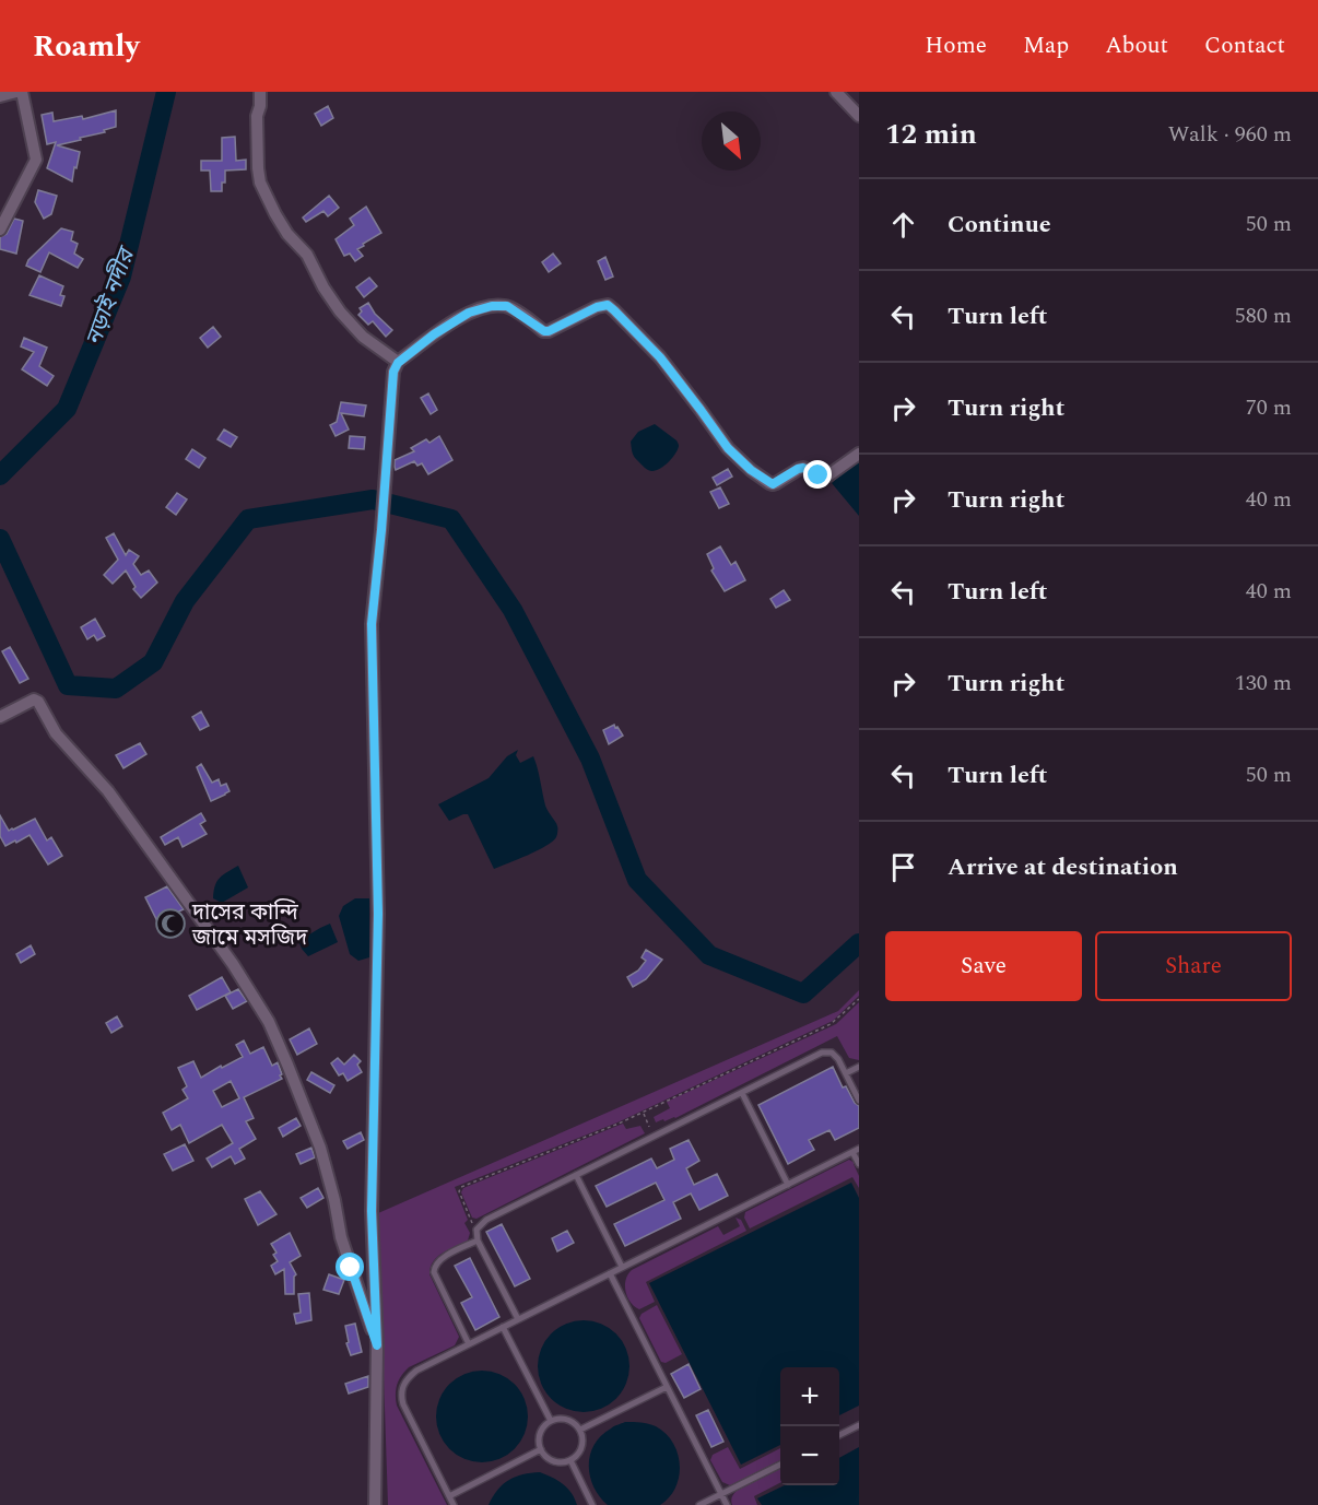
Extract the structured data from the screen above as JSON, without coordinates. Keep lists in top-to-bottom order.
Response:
{
  "water": ["নড়াই নদীর"],
  "places": {
    "mosque": ["দাসের কান্দি জামে মসজিদ"]
  },
  "north": "bottom right",
  "page": {
    "header": "Roamly",
    "nav": [
      "Home",
      "Map",
      "About",
      "Contact"
    ],
    "heading": ["12 min", "Walk · 960 m"],
    "list": [
      ["Continue", "50 m"],
      ["Turn left", "580 m"],
      ["Turn right", "70 m"],
      ["Turn right", "40 m"],
      ["Turn left", "40 m"],
      ["Turn right", "130 m"],
      ["Turn left", "50 m"],
      "Arrive at destination"
    ],
    "buttons": ["Save", "Share"],
    "map_buttons": ["+", "−"]
  }
}
